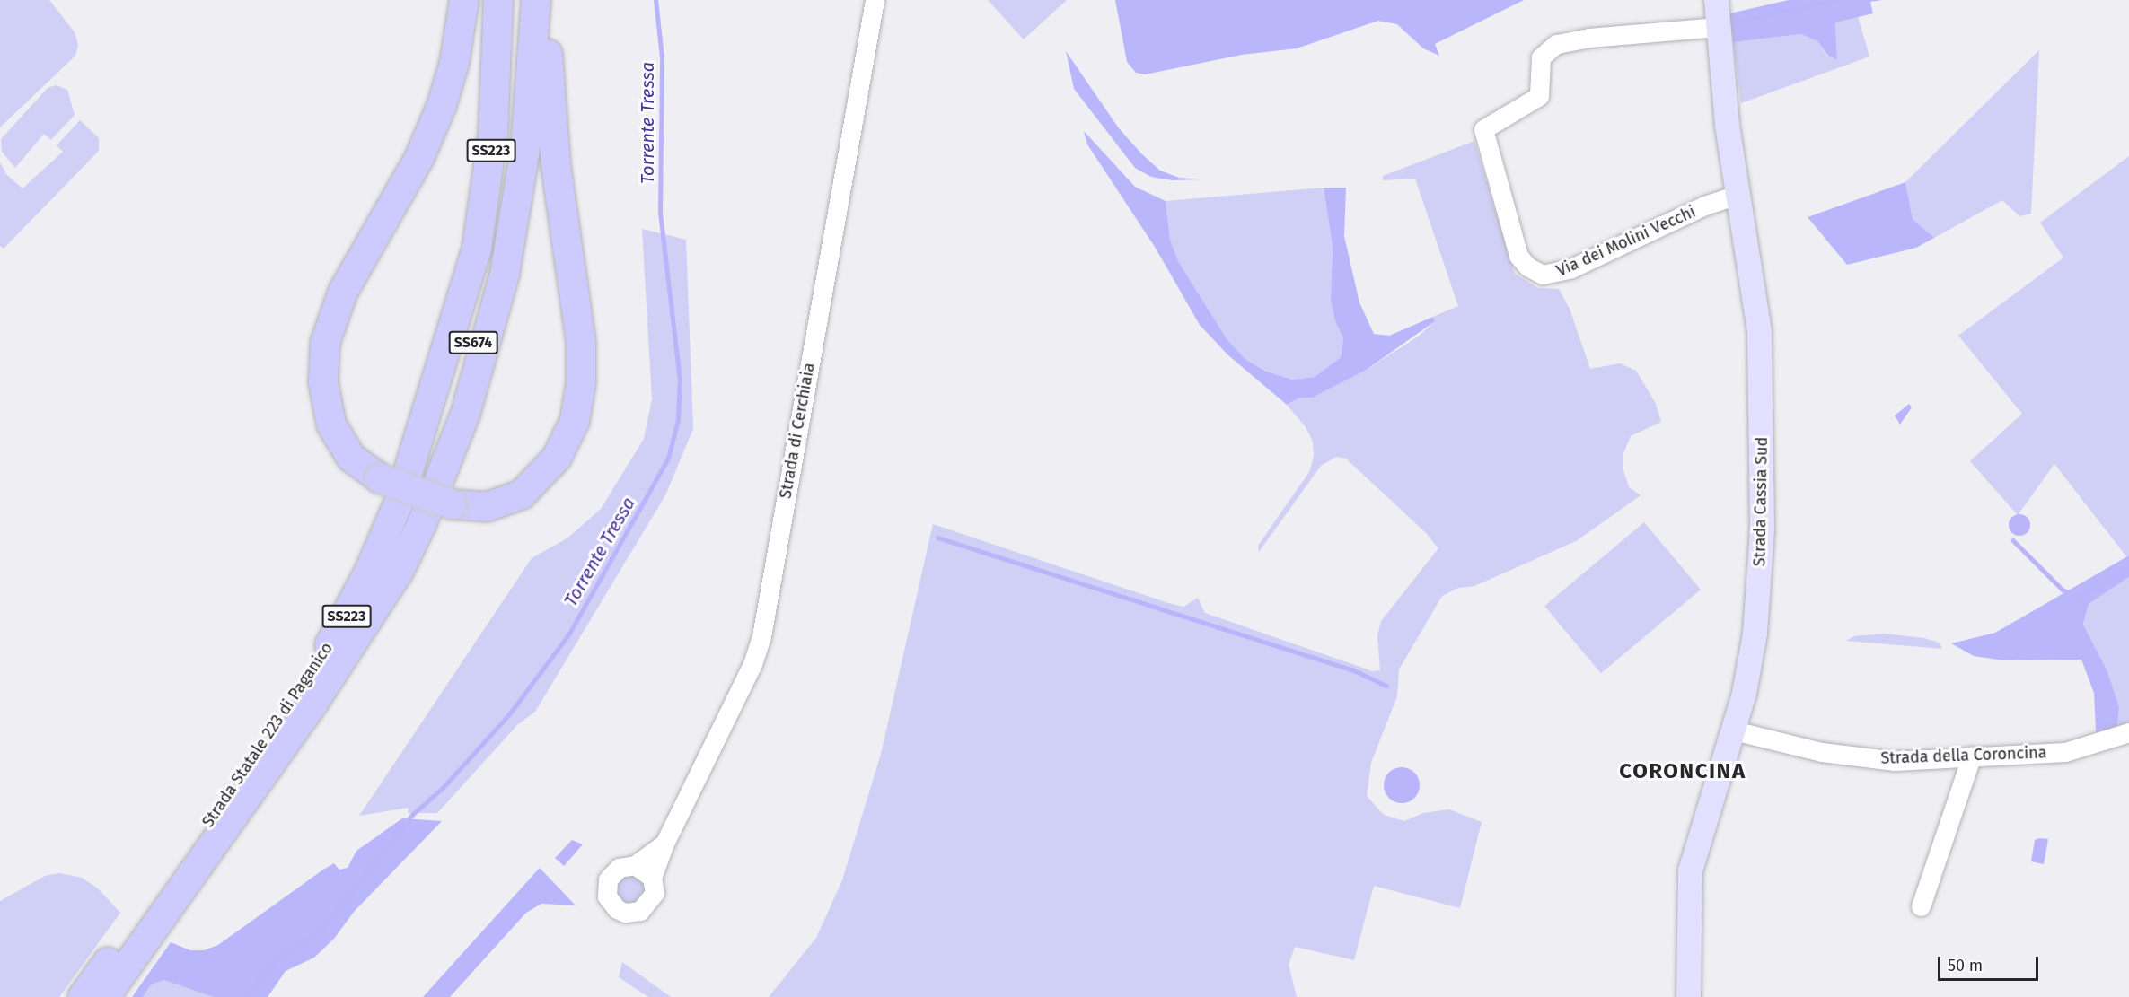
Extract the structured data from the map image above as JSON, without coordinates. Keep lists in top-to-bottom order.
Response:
{
  "streets": {
    "highway": ["SS223", "SS674", "Strada Statale 223 di Paganico"],
    "main road": ["Strada Cassia Sud"],
    "street": ["Via dei Molini Vecchi", "Strada di Cerchiaia", "Strada della Coroncina"]
  },
  "crossings": [
    ["SS223", "SS674"],
    ["SS223", "Strada Statale 223 di Paganico"],
    ["Via dei Molini Vecchi", "Strada Cassia Sud"],
    ["SS674", "Strada Statale 223 di Paganico"],
    ["Strada Cassia Sud", "Strada della Coroncina"]
  ],
  "districts": ["CORONCINA"],
  "water": ["Torrente Tressa"],
  "scale_bar": "50 m"
}
